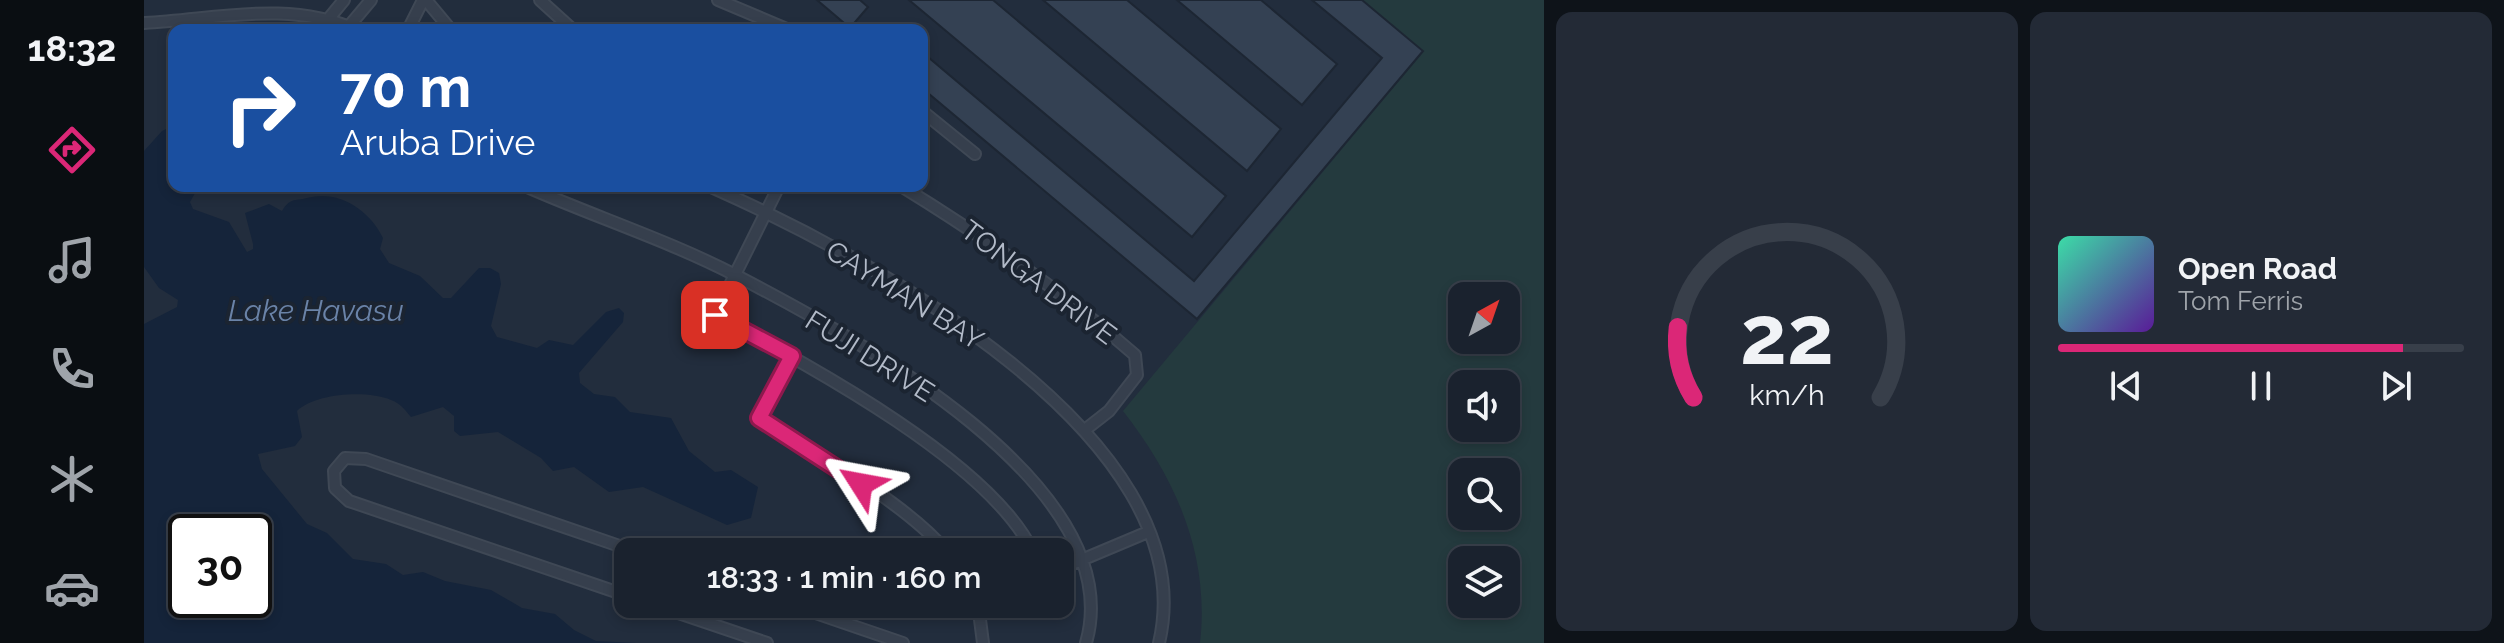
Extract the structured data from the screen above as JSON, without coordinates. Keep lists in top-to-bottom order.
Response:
{
  "streets": {
    "street": ["TONGA DRIVE", "CAYMAN BAY", "FUJI DRIVE"]
  },
  "crossings": [
    ["TONGA DRIVE", "CAYMAN BAY"]
  ],
  "water": ["Lake Havasu"],
  "north": "top right",
  "page": {
    "tabs": "18:32",
    "turn": ["70 m", "Aruba Drive"],
    "song": ["Open Road", "Tom Ferris"],
    "limit": "30",
    "trip": "18:33 · 1 min · 160 m",
    "gauge": ["22", "km/h"]
  }
}
